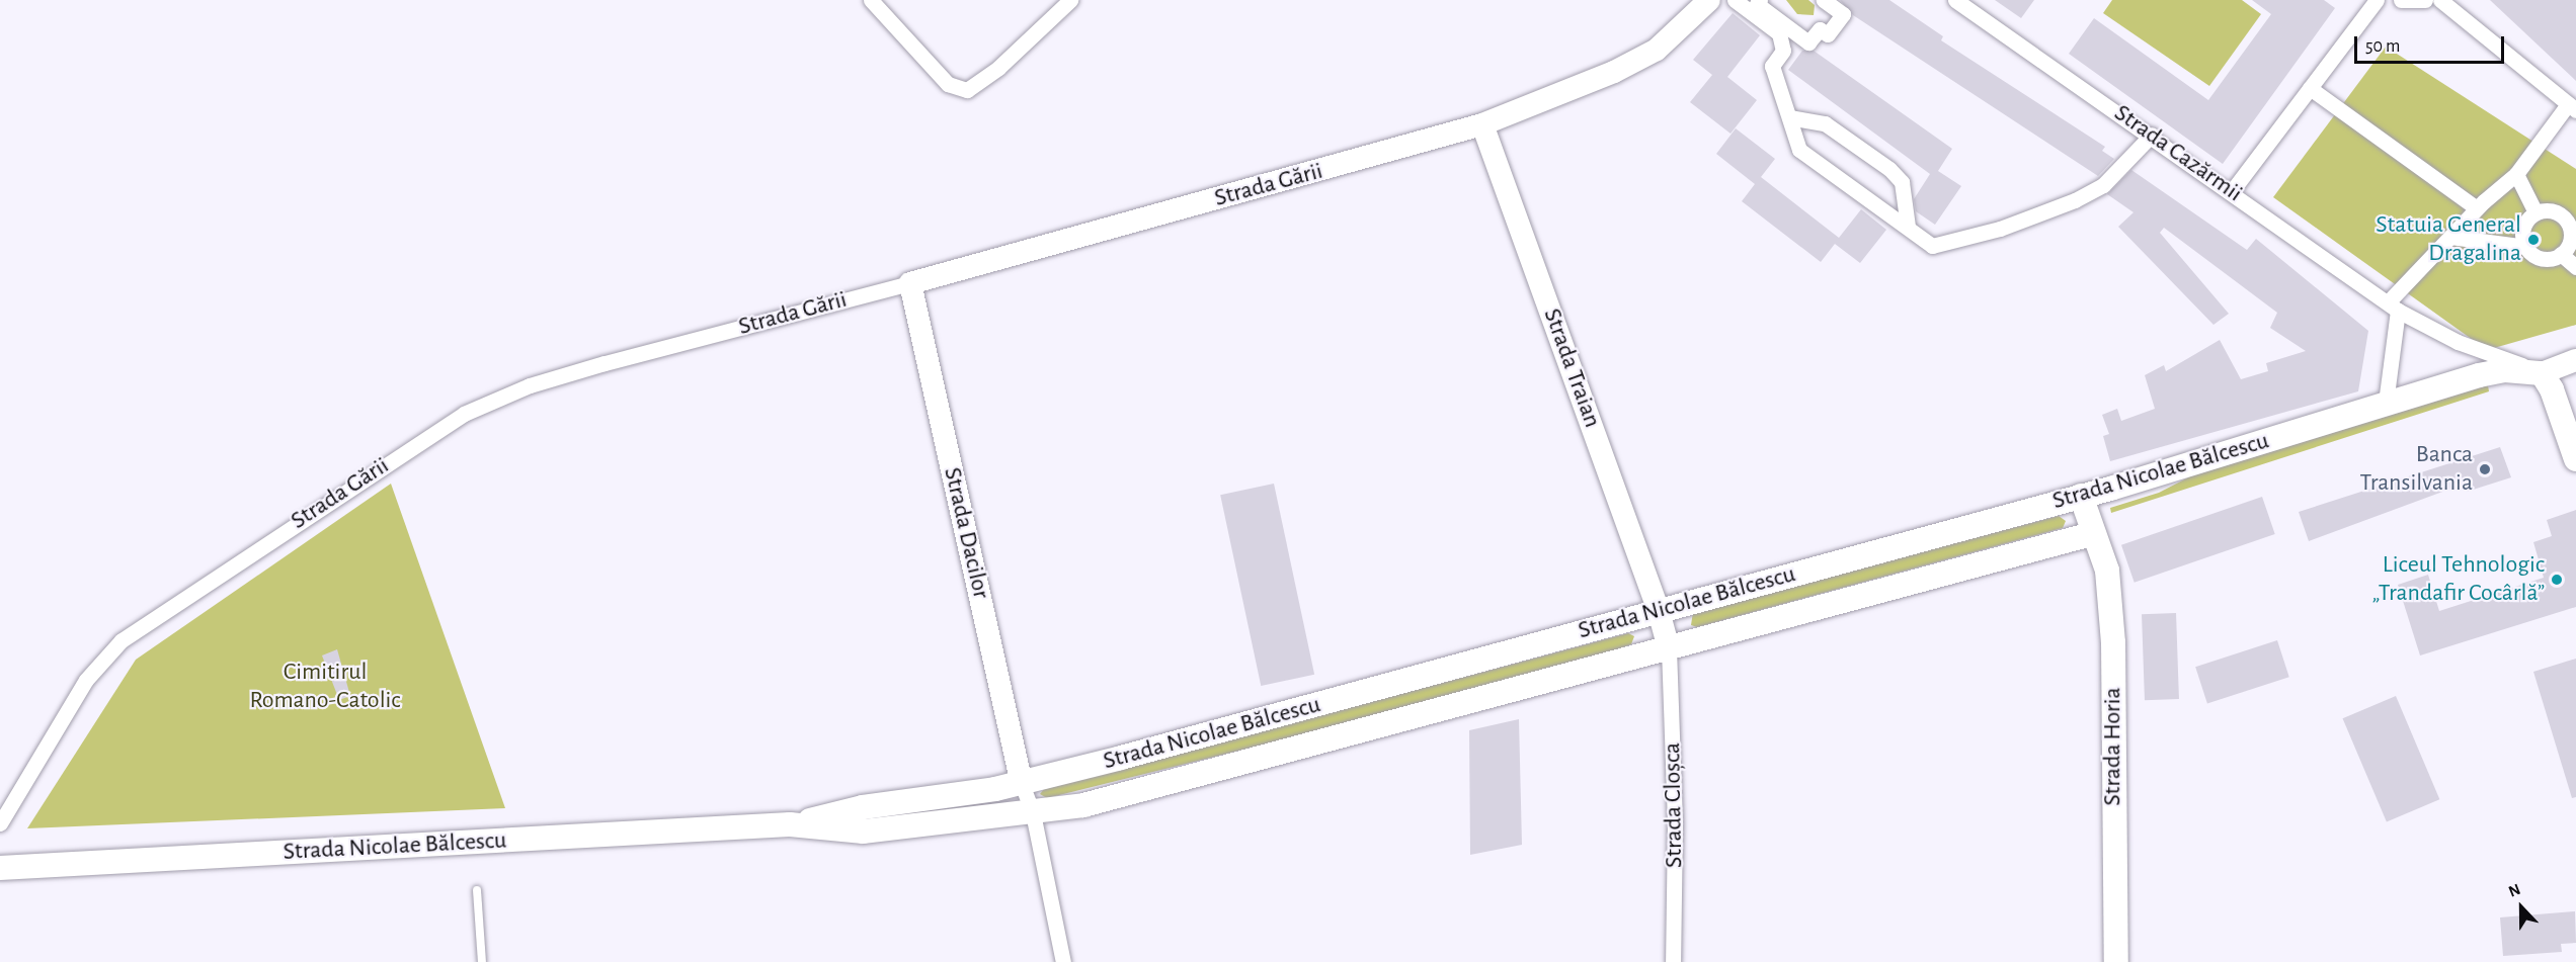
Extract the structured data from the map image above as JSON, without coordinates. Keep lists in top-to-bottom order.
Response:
{
  "streets": {
    "main road": ["Strada Nicolae Bălcescu", "Strada Horia"],
    "street": [
      "Strada Cazărmii",
      "Strada Gării",
      "Strada Traian",
      "Strada Dacilor",
      "Strada Cloșca"
    ]
  },
  "crossings": [
    ["Strada Cazărmii", "Strada Nicolae Bălcescu"],
    ["Strada Gării", "Strada Traian"],
    ["Strada Gării", "Strada Dacilor"],
    ["Strada Traian", "Strada Nicolae Bălcescu"],
    ["Strada Traian", "Strada Cloșca"],
    ["Strada Nicolae Bălcescu", "Strada Dacilor"],
    ["Strada Nicolae Bălcescu", "Strada Horia"],
    ["Strada Nicolae Bălcescu", "Strada Cloșca"]
  ],
  "parks": ["Cimitirul Romano-Catolic"],
  "places": ["Statuia General Dragalina", "Banca Transilvania", "Liceul Tehnologic „Trandafir Cocârlă”"],
  "scale_bar": "50 m",
  "north": "top"
}
